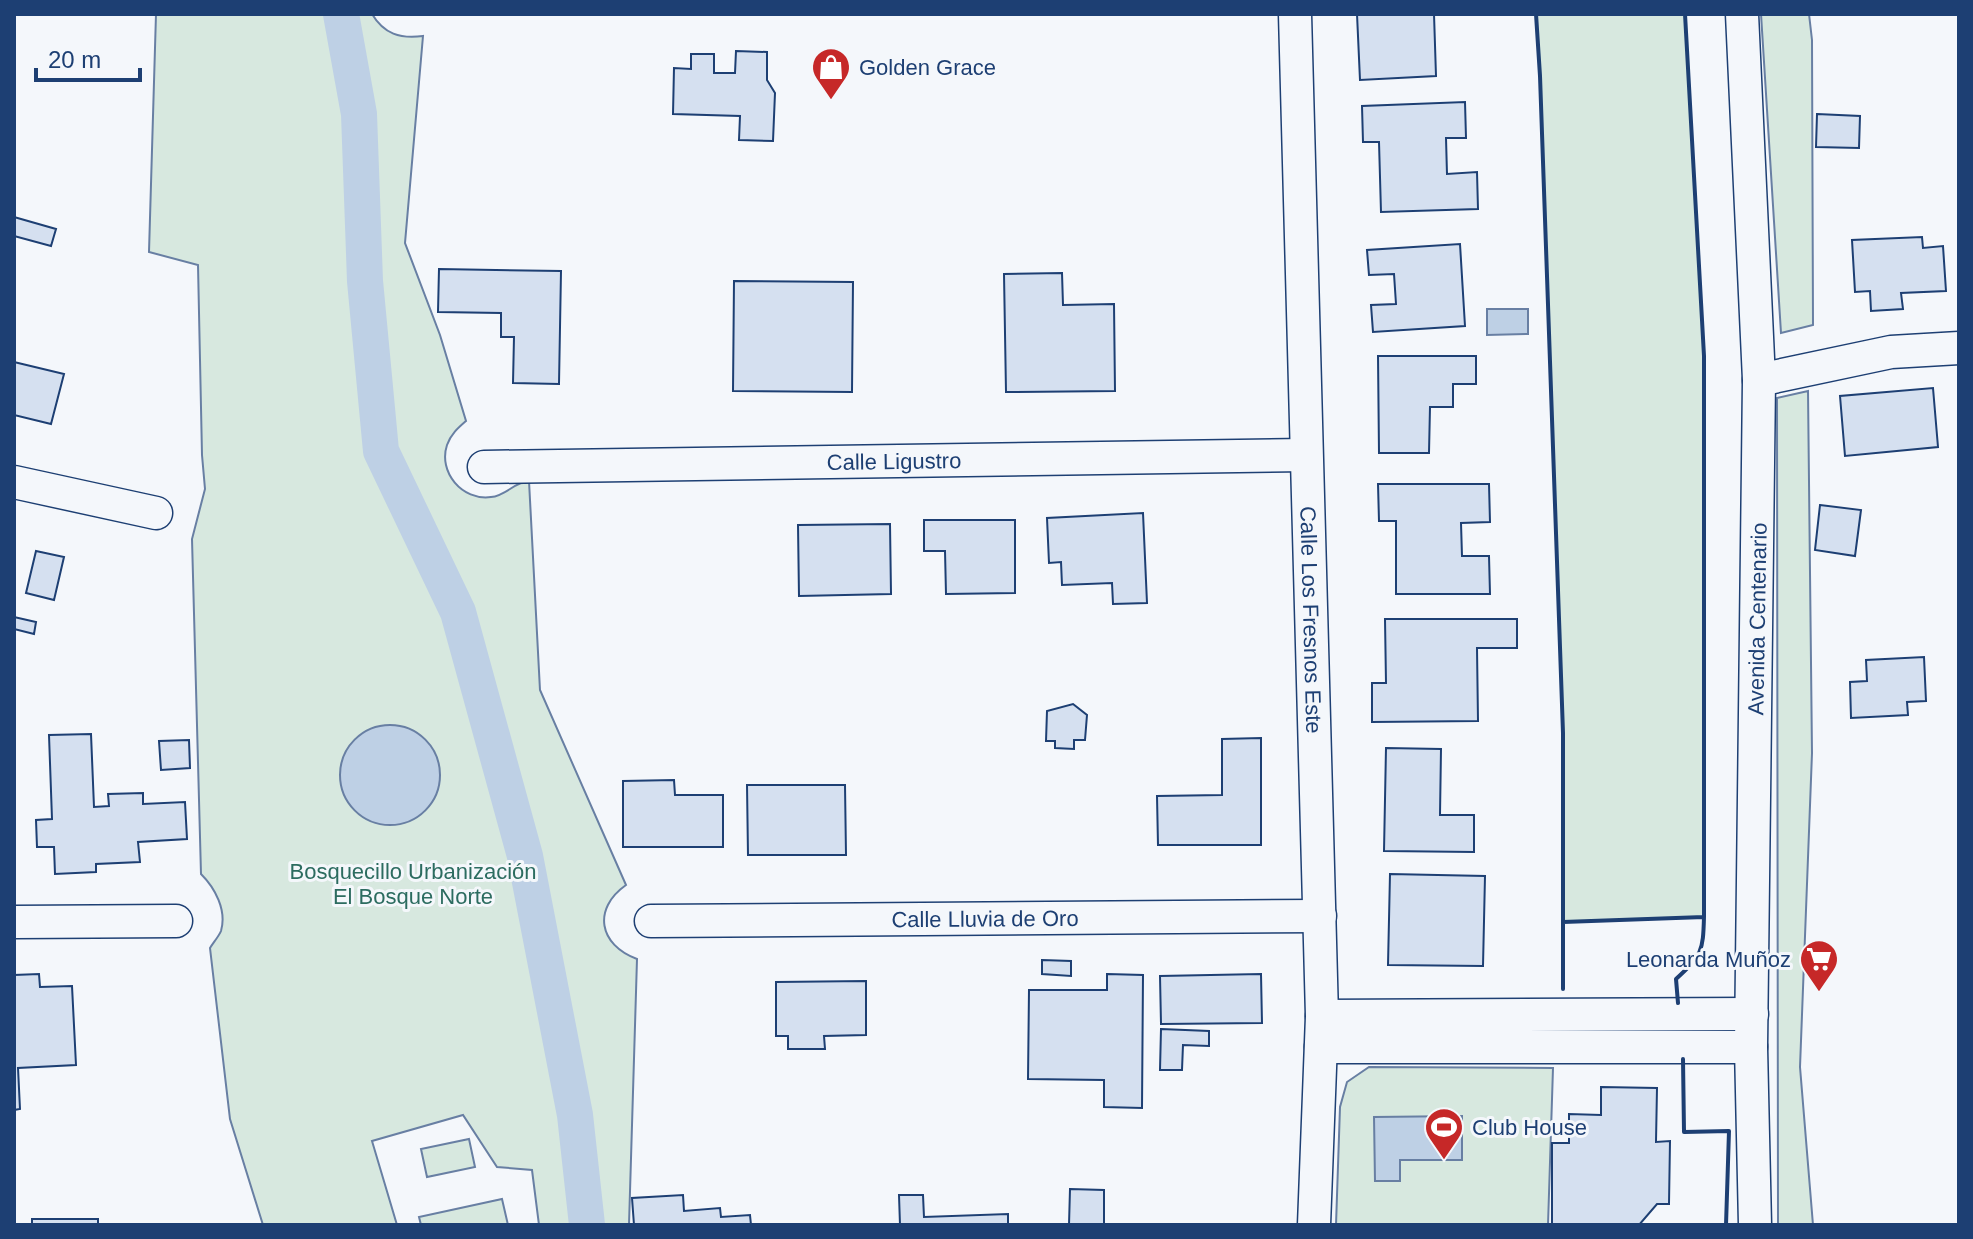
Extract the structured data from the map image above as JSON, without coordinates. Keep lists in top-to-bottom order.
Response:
{
  "streets": {
    "street": [
      "Calle Ligustro",
      "Avenida Centenario",
      "Calle Los Fresnos Este",
      "Calle Lluvia de Oro"
    ]
  },
  "crossings": [
    ["Calle Ligustro", "Calle Los Fresnos Este"],
    ["Calle Los Fresnos Este", "Calle Lluvia de Oro"]
  ],
  "parks": ["Bosquecillo Urbanización El Bosque Norte"],
  "places": {
    "shop": ["Golden Grace"],
    "supermarket": ["Leonarda Muñoz"],
    "sports": ["Club House"]
  },
  "scale_bar": "20 m"
}
